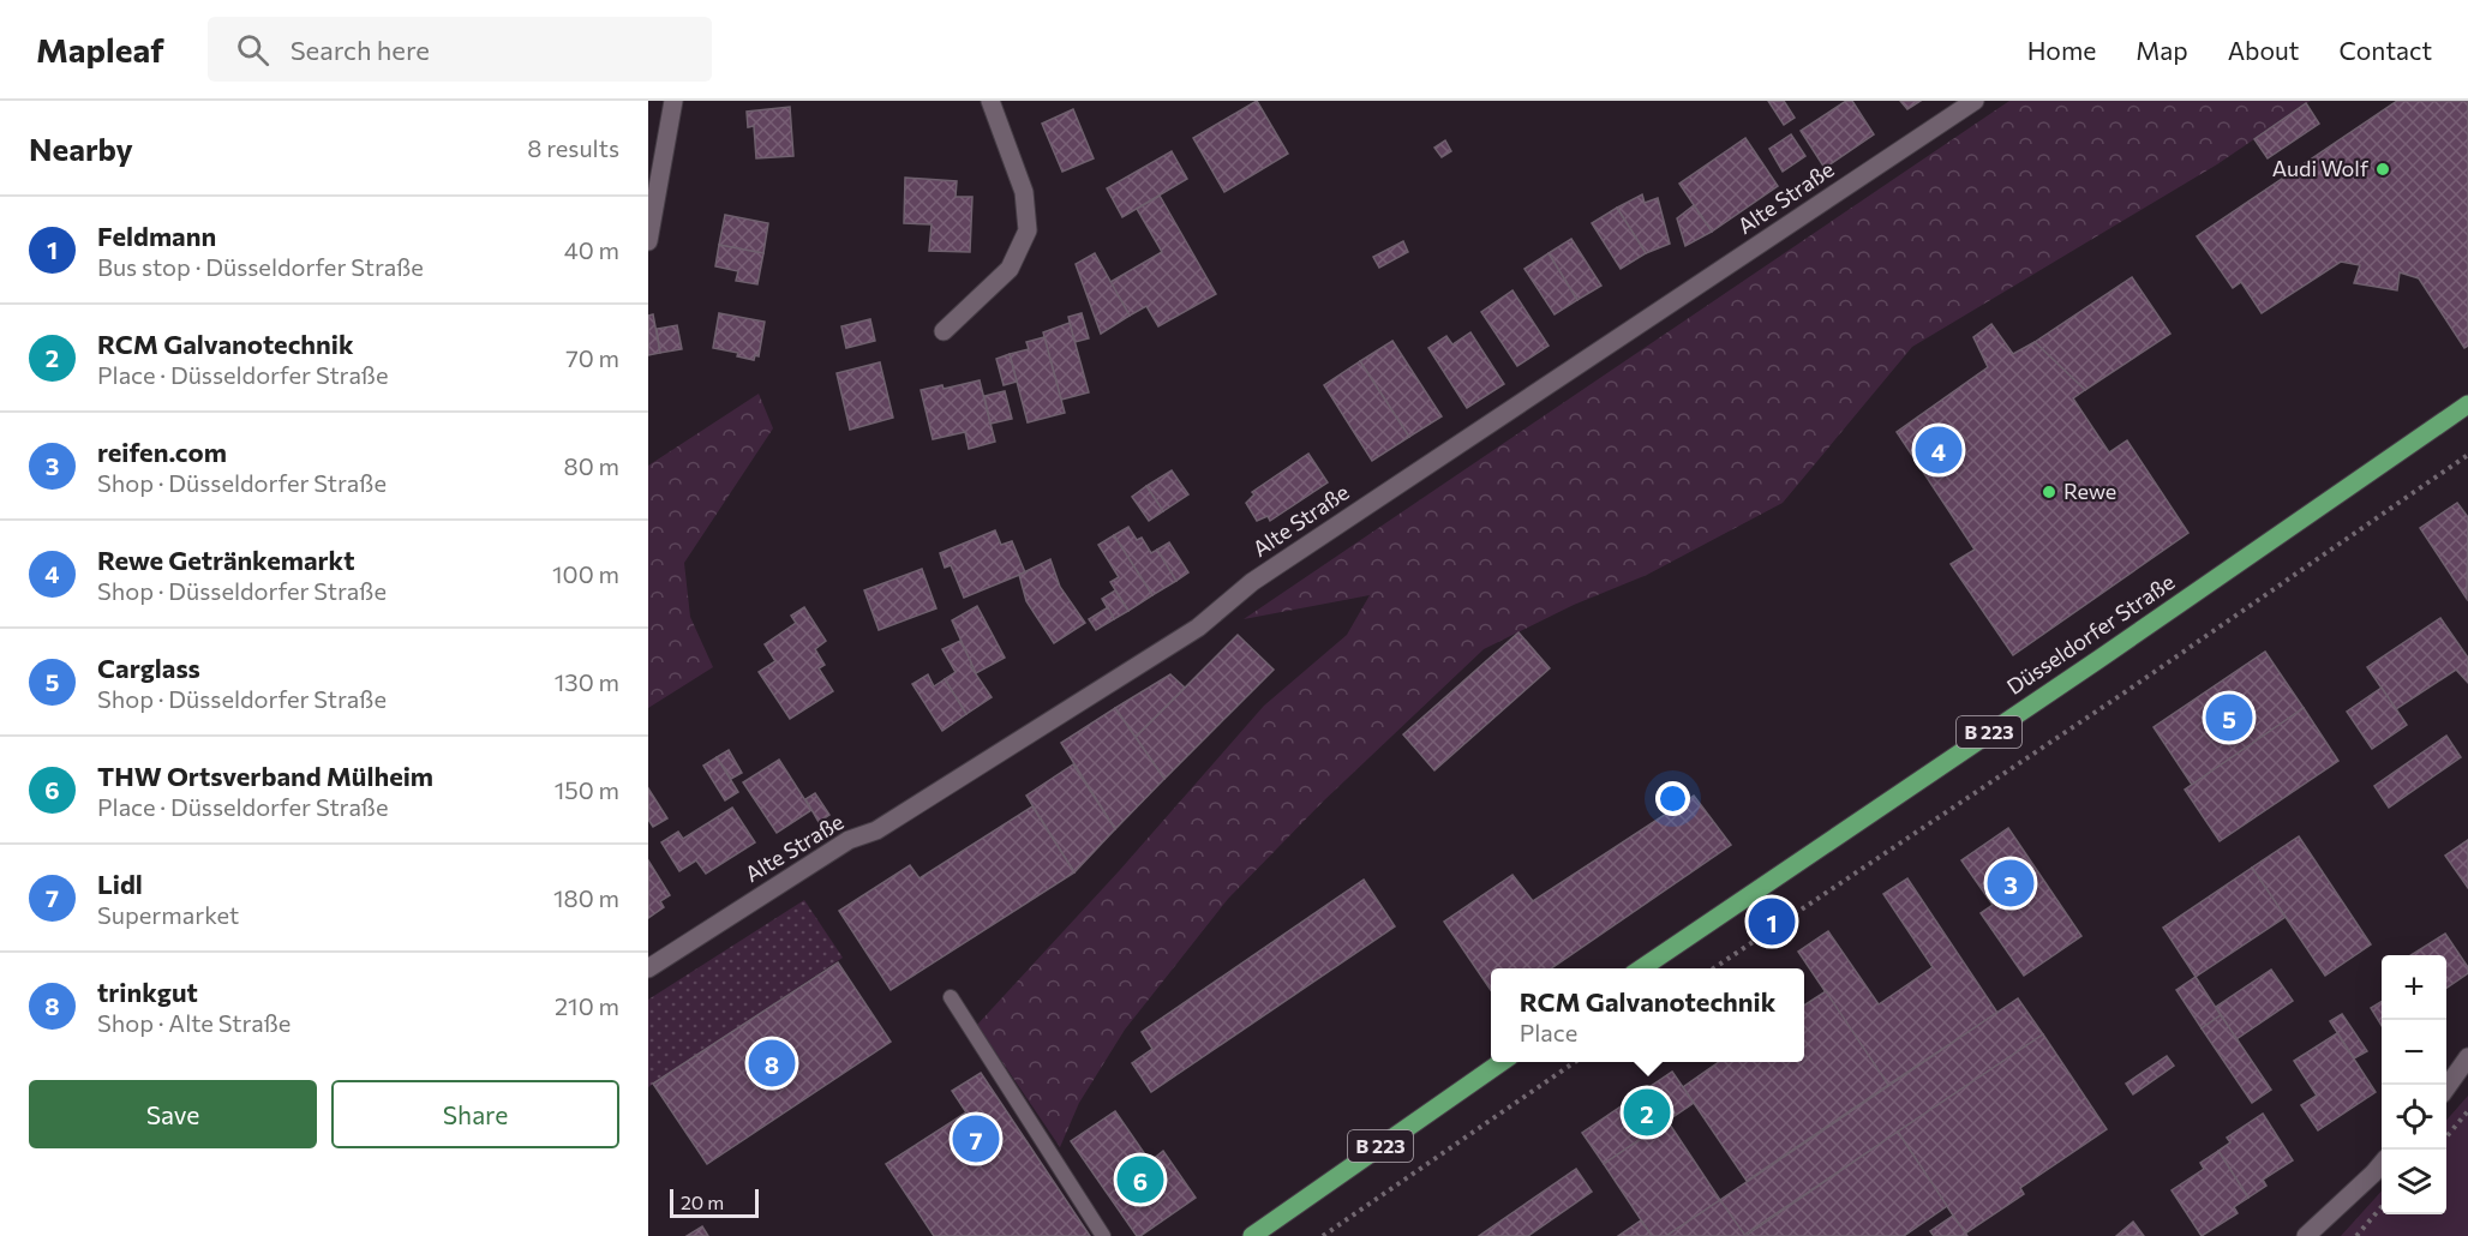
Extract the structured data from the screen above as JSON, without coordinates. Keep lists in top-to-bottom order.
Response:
{
  "streets": {
    "main road": ["Düsseldorfer Straße", "B 223"],
    "street": ["Alte Straße"]
  },
  "places": ["Audi Wolf", "Rewe"],
  "scale_bar": "20 m",
  "page": {
    "header": "Mapleaf",
    "search": "Search here",
    "nav": [
      "Home",
      "Map",
      "About",
      "Contact"
    ],
    "heading": ["Nearby", "8 results"],
    "list": [
      {
        "mark": "1",
        "name": "Feldmann",
        "note": "Bus stop · Düsseldorfer Straße",
        "value": "40 m"
      },
      {
        "mark": "2",
        "name": "RCM Galvanotechnik",
        "note": "Place · Düsseldorfer Straße",
        "value": "70 m"
      },
      {
        "mark": "3",
        "name": "reifen.com",
        "note": "Shop · Düsseldorfer Straße",
        "value": "80 m"
      },
      {
        "mark": "4",
        "name": "Rewe Getränkemarkt",
        "note": "Shop · Düsseldorfer Straße",
        "value": "100 m"
      },
      {
        "mark": "5",
        "name": "Carglass",
        "note": "Shop · Düsseldorfer Straße",
        "value": "130 m"
      },
      {
        "mark": "6",
        "name": "THW Ortsverband Mülheim",
        "note": "Place · Düsseldorfer Straße",
        "value": "150 m"
      },
      {
        "mark": "7",
        "name": "Lidl",
        "note": "Supermarket",
        "value": "180 m"
      },
      {
        "mark": "8",
        "name": "trinkgut",
        "note": "Shop · Alte Straße",
        "value": "210 m"
      }
    ],
    "pins": [
      "4",
      "5",
      "3",
      "1",
      "8",
      "2",
      "7",
      "6"
    ],
    "map_buttons": ["+", "−"],
    "popup": ["RCM Galvanotechnik", "Place"],
    "buttons": ["Save", "Share"],
    "scale": "20 m"
  }
}
